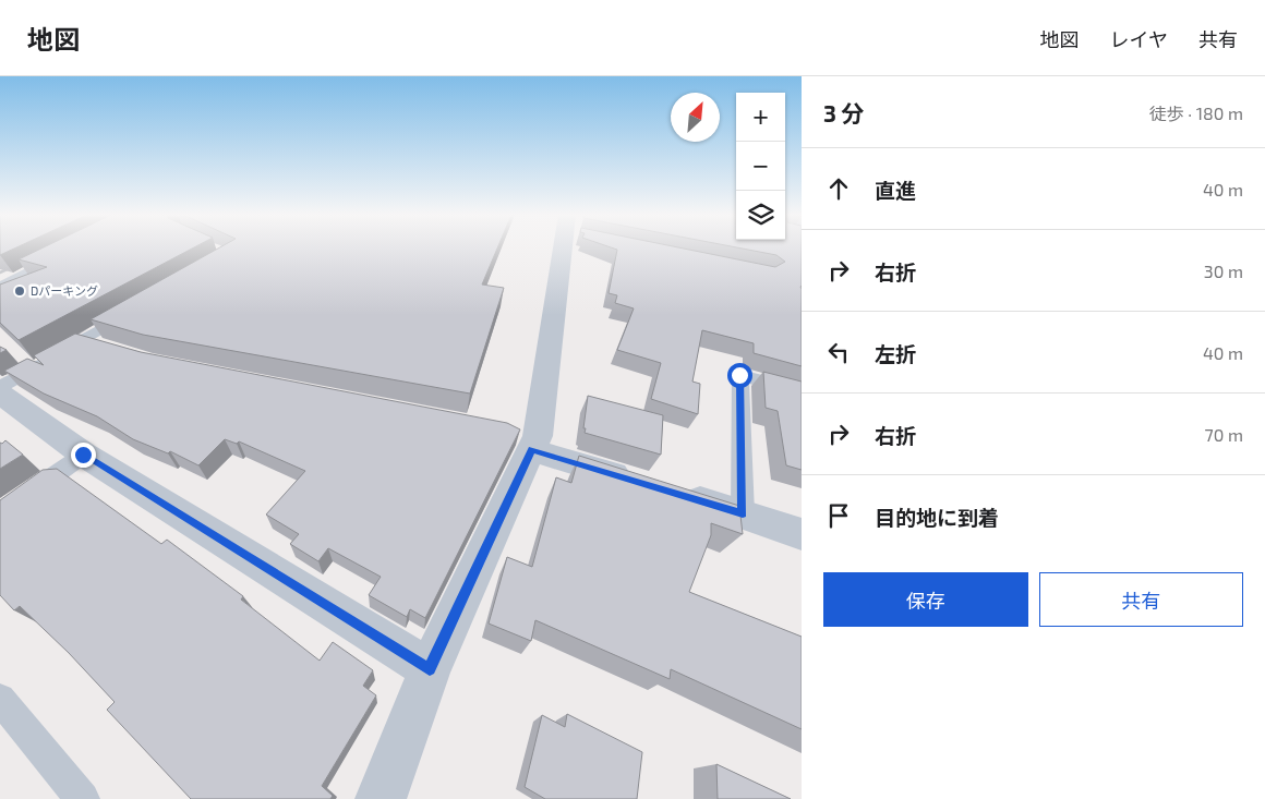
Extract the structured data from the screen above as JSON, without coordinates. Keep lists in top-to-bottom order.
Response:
{
  "places": ["Dパーキング"],
  "north": "top right",
  "page": {
    "header": "地図",
    "nav": ["地図", "レイヤ", "共有"],
    "heading": ["3 分", "徒歩 · 180 m"],
    "map_buttons": ["+", "−"],
    "list": [
      ["直進", "40 m"],
      ["右折", "30 m"],
      ["左折", "40 m"],
      ["右折", "70 m"],
      "目的地に到着"
    ],
    "buttons": ["保存", "共有"]
  }
}
